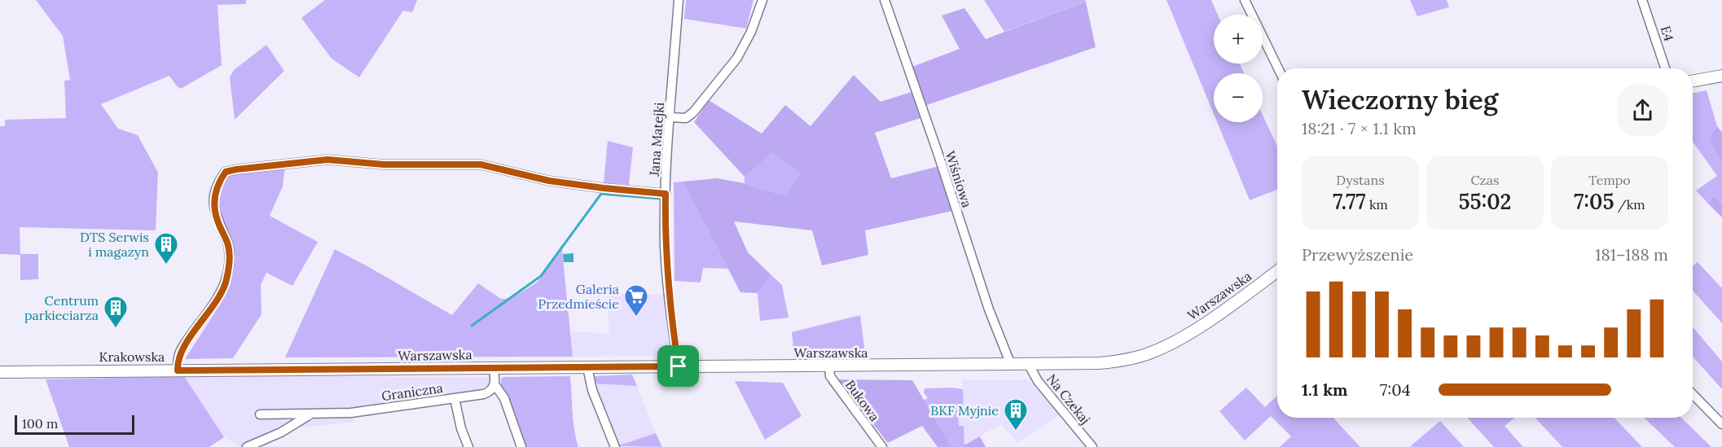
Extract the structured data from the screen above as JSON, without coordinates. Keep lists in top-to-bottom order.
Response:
{
  "streets": {
    "main road": ["Warszawska", "Krakowska"],
    "street": [
      "E4",
      "Jana Matejki",
      "Wiśniowa",
      "Graniczna",
      "Na Czekaj",
      "Bukowa"
    ]
  },
  "crossings": [
    ["Jana Matejki", "Warszawska"],
    ["Wiśniowa", "Warszawska"],
    ["Warszawska", "Krakowska"],
    ["Warszawska", "Na Czekaj"],
    ["Warszawska", "Bukowa"]
  ],
  "places": {
    "building": ["DTS Serwis i magazyn", "Centrum parkieciarza", "BKF Myjnie"],
    "supermarket": ["Galeria Przedmieście"]
  },
  "scale_bar": "100 m",
  "page": {
    "map_buttons": ["+", "−"],
    "heading": ["Wieczorny bieg", "18:21 · 7 × 1.1 km"],
    "stats": [
      ["Dystans", "7.77 km"],
      ["Czas", "55:02"],
      ["Tempo", "7:05 /km"]
    ],
    "chart": ["Przewyższenie", "181–188 m"],
    "list": [
      {
        "name": "1.1 km",
        "note": "7:04"
      }
    ],
    "scale": "100 m"
  }
}
